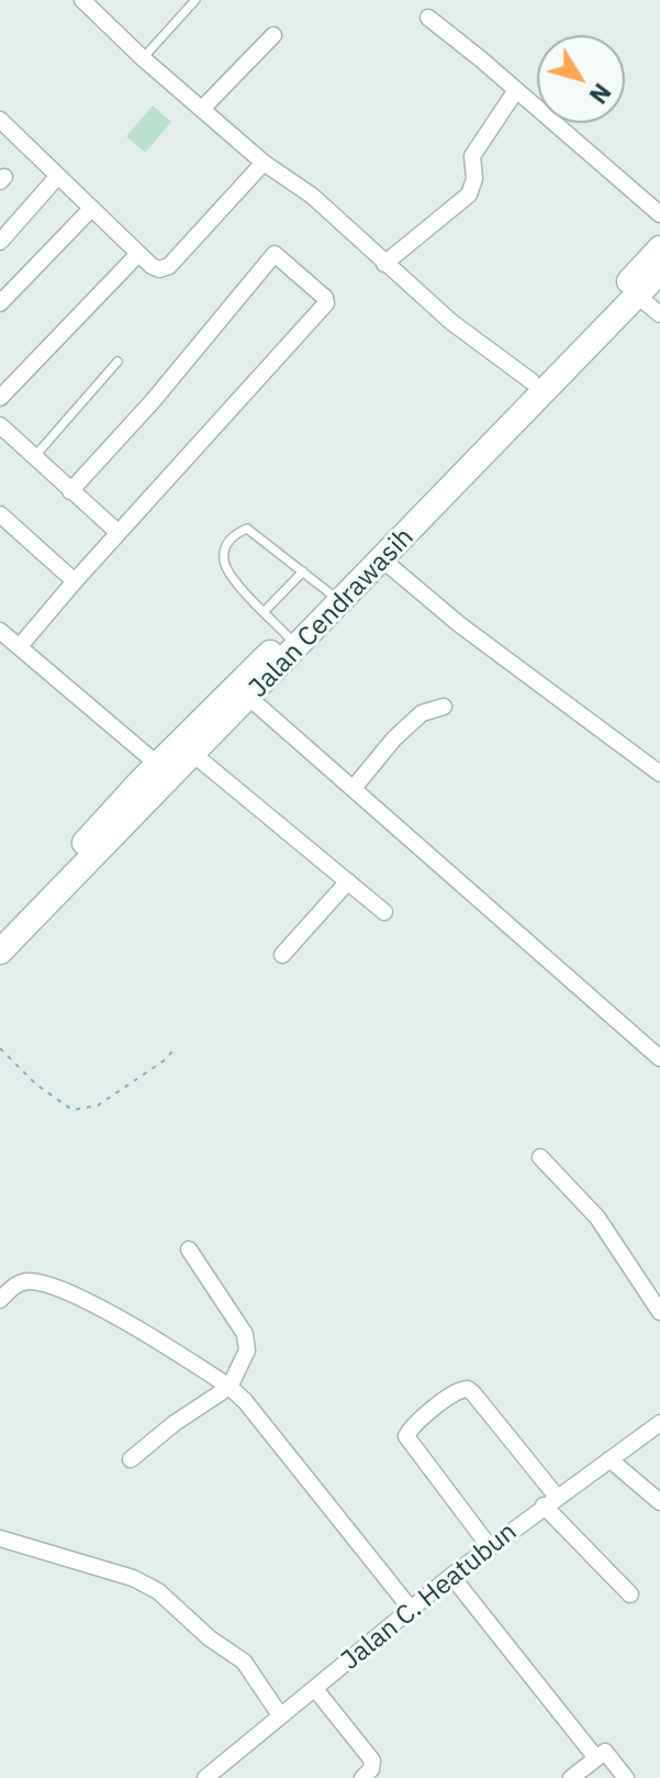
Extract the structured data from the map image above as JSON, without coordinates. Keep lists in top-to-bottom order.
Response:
{
  "streets": {
    "main road": ["Jalan Cendrawasih"],
    "street": ["Jalan C. Heatubun"]
  },
  "north": "bottom right"
}
